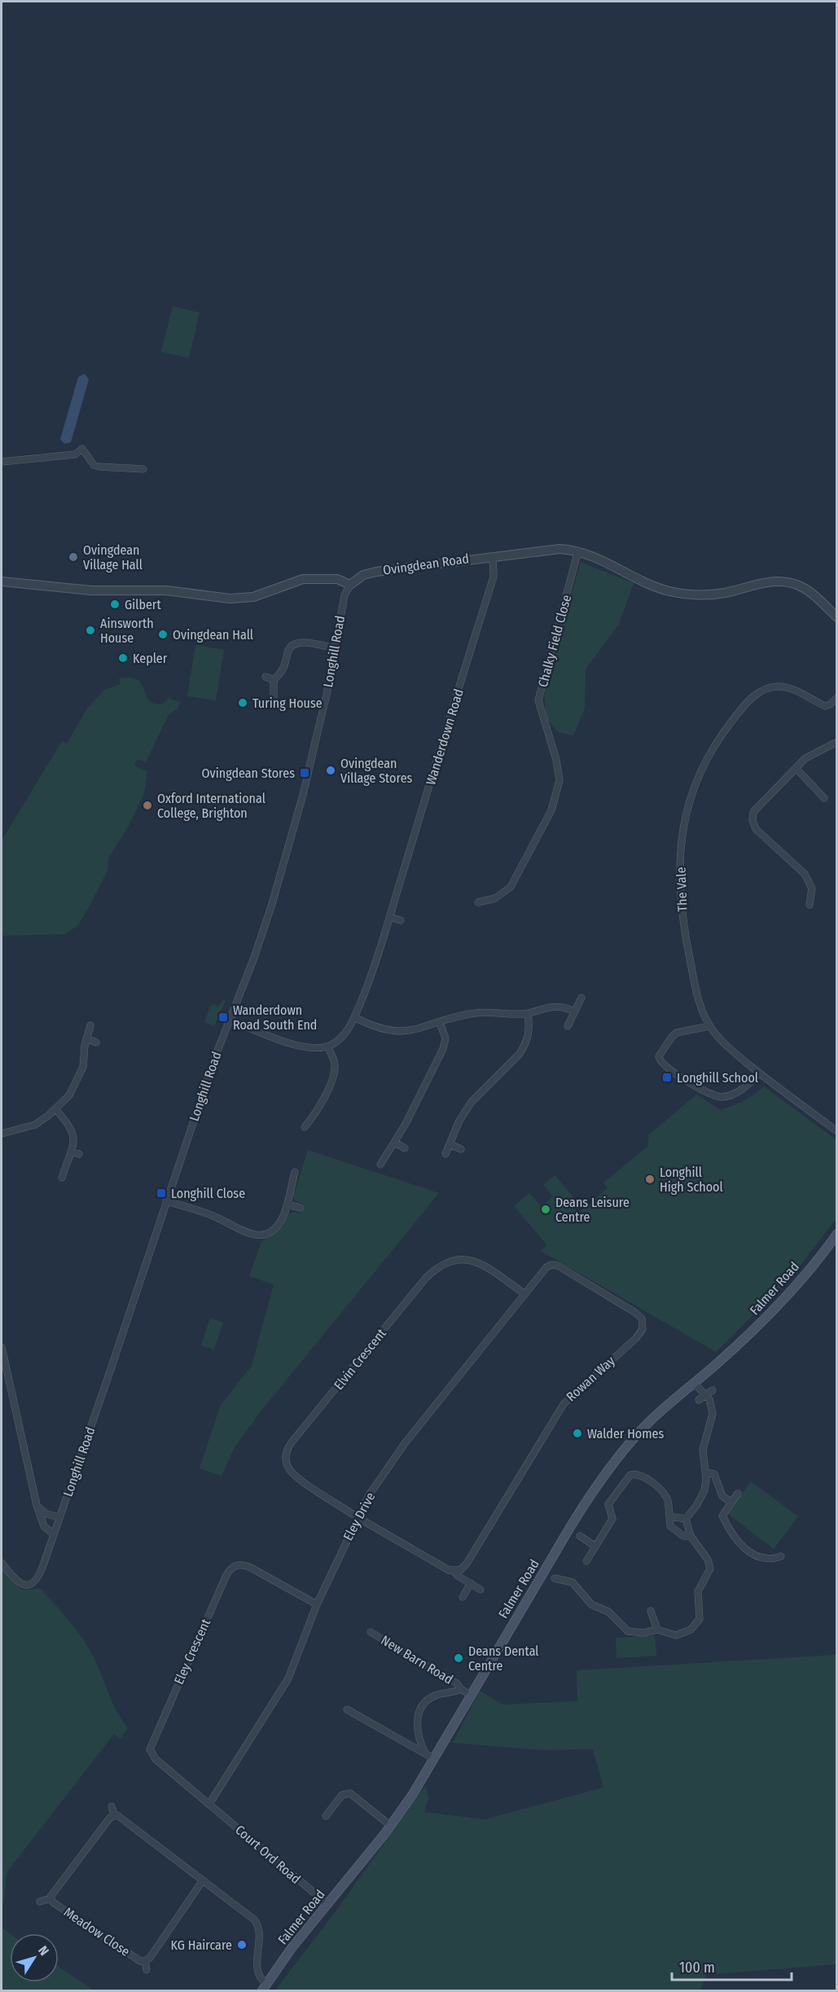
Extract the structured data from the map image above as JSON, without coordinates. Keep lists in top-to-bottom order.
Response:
{
  "streets": {
    "main road": ["Falmer Road"],
    "street": [
      "Ovingdean Road",
      "Chalky Field Close",
      "Longhill Road",
      "Wanderdown Road",
      "The Vale",
      "Elvin Crescent",
      "Rowan Way",
      "Eley Drive",
      "Eley Crescent",
      "New Barn Road",
      "Court Ord Road",
      "Meadow Close"
    ]
  },
  "crossings": [
    ["Ovingdean Road", "Chalky Field Close"],
    ["Ovingdean Road", "Longhill Road"],
    ["Ovingdean Road", "Wanderdown Road"],
    ["Falmer Road", "New Barn Road"],
    ["Falmer Road", "Court Ord Road"],
    ["Elvin Crescent", "Eley Drive"],
    ["Rowan Way", "Eley Drive"],
    ["Eley Drive", "Eley Crescent"],
    ["Eley Drive", "Court Ord Road"],
    ["Eley Crescent", "Court Ord Road"]
  ],
  "places": {
    "other": [
      "Ovingdean Village Hall",
      "Gilbert",
      "Ainsworth House",
      "Ovingdean Hall",
      "Kepler",
      "Turing House",
      "Ovingdean Village Stores",
      "Oxford International College, Brighton",
      "Longhill High School",
      "Deans Leisure Centre",
      "Walder Homes",
      "Deans Dental Centre",
      "KG Haircare"
    ],
    "transit": [
      "Ovingdean Stores",
      "Wanderdown Road South End",
      "Longhill School",
      "Longhill Close"
    ]
  },
  "scale_bar": "100 m",
  "north": "top right"
}
